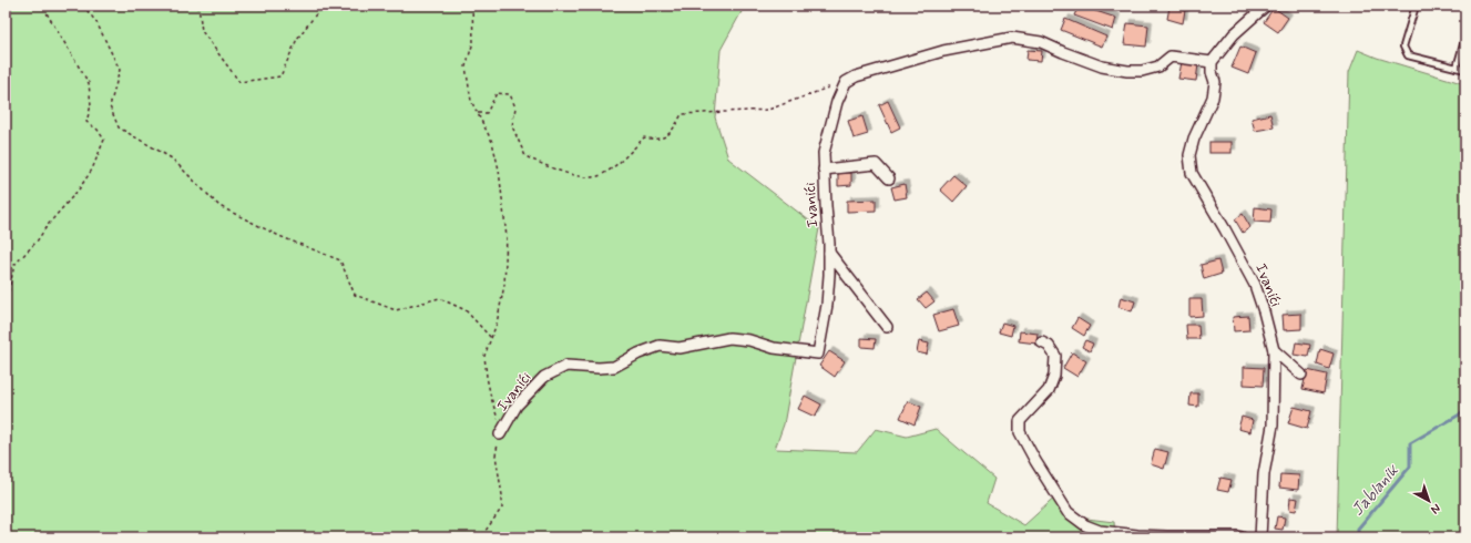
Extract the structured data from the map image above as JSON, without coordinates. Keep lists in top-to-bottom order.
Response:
{
  "streets": {
    "street": ["Ivanići"]
  },
  "water": ["Jablanik"],
  "north": "bottom right"
}
